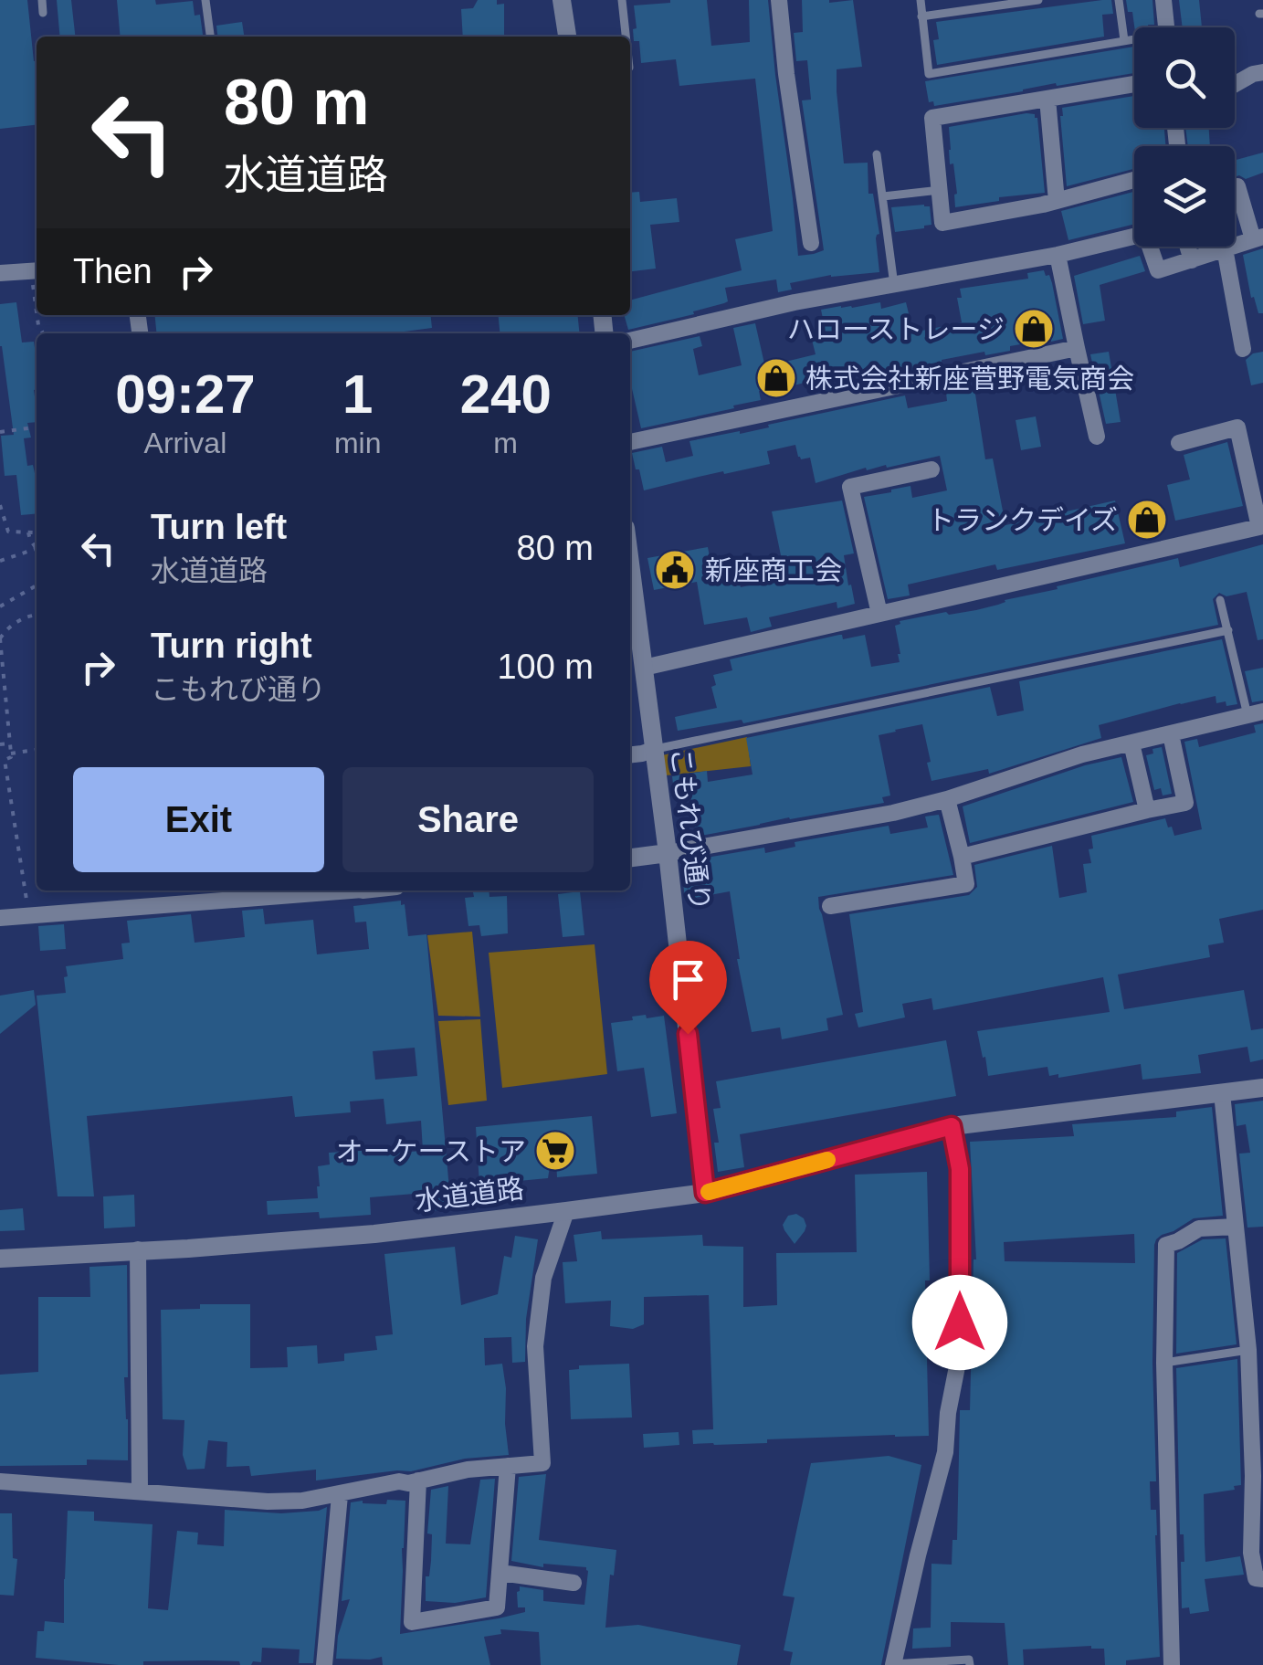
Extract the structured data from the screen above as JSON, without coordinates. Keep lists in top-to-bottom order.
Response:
{
  "streets": {
    "street": ["こもれび通り", "水道道路"]
  },
  "crossings": [
    ["こもれび通り", "水道道路"]
  ],
  "places": {
    "shop": ["ハローストレージ", "株式会社新座菅野電気商会", "トランクデイズ"],
    "public building": ["新座商工会"],
    "supermarket": ["オーケーストア"]
  },
  "page": {
    "turn": ["80 m", "水道道路"],
    "then": "Then",
    "eta": [
      "09:27",
      "Arrival",
      "1",
      "min",
      "240",
      "m"
    ],
    "list": [
      {
        "name": "Turn left",
        "note": "水道道路",
        "value": "80 m"
      },
      {
        "name": "Turn right",
        "note": "こもれび通り",
        "value": "100 m"
      }
    ],
    "buttons": ["Exit", "Share"]
  }
}
